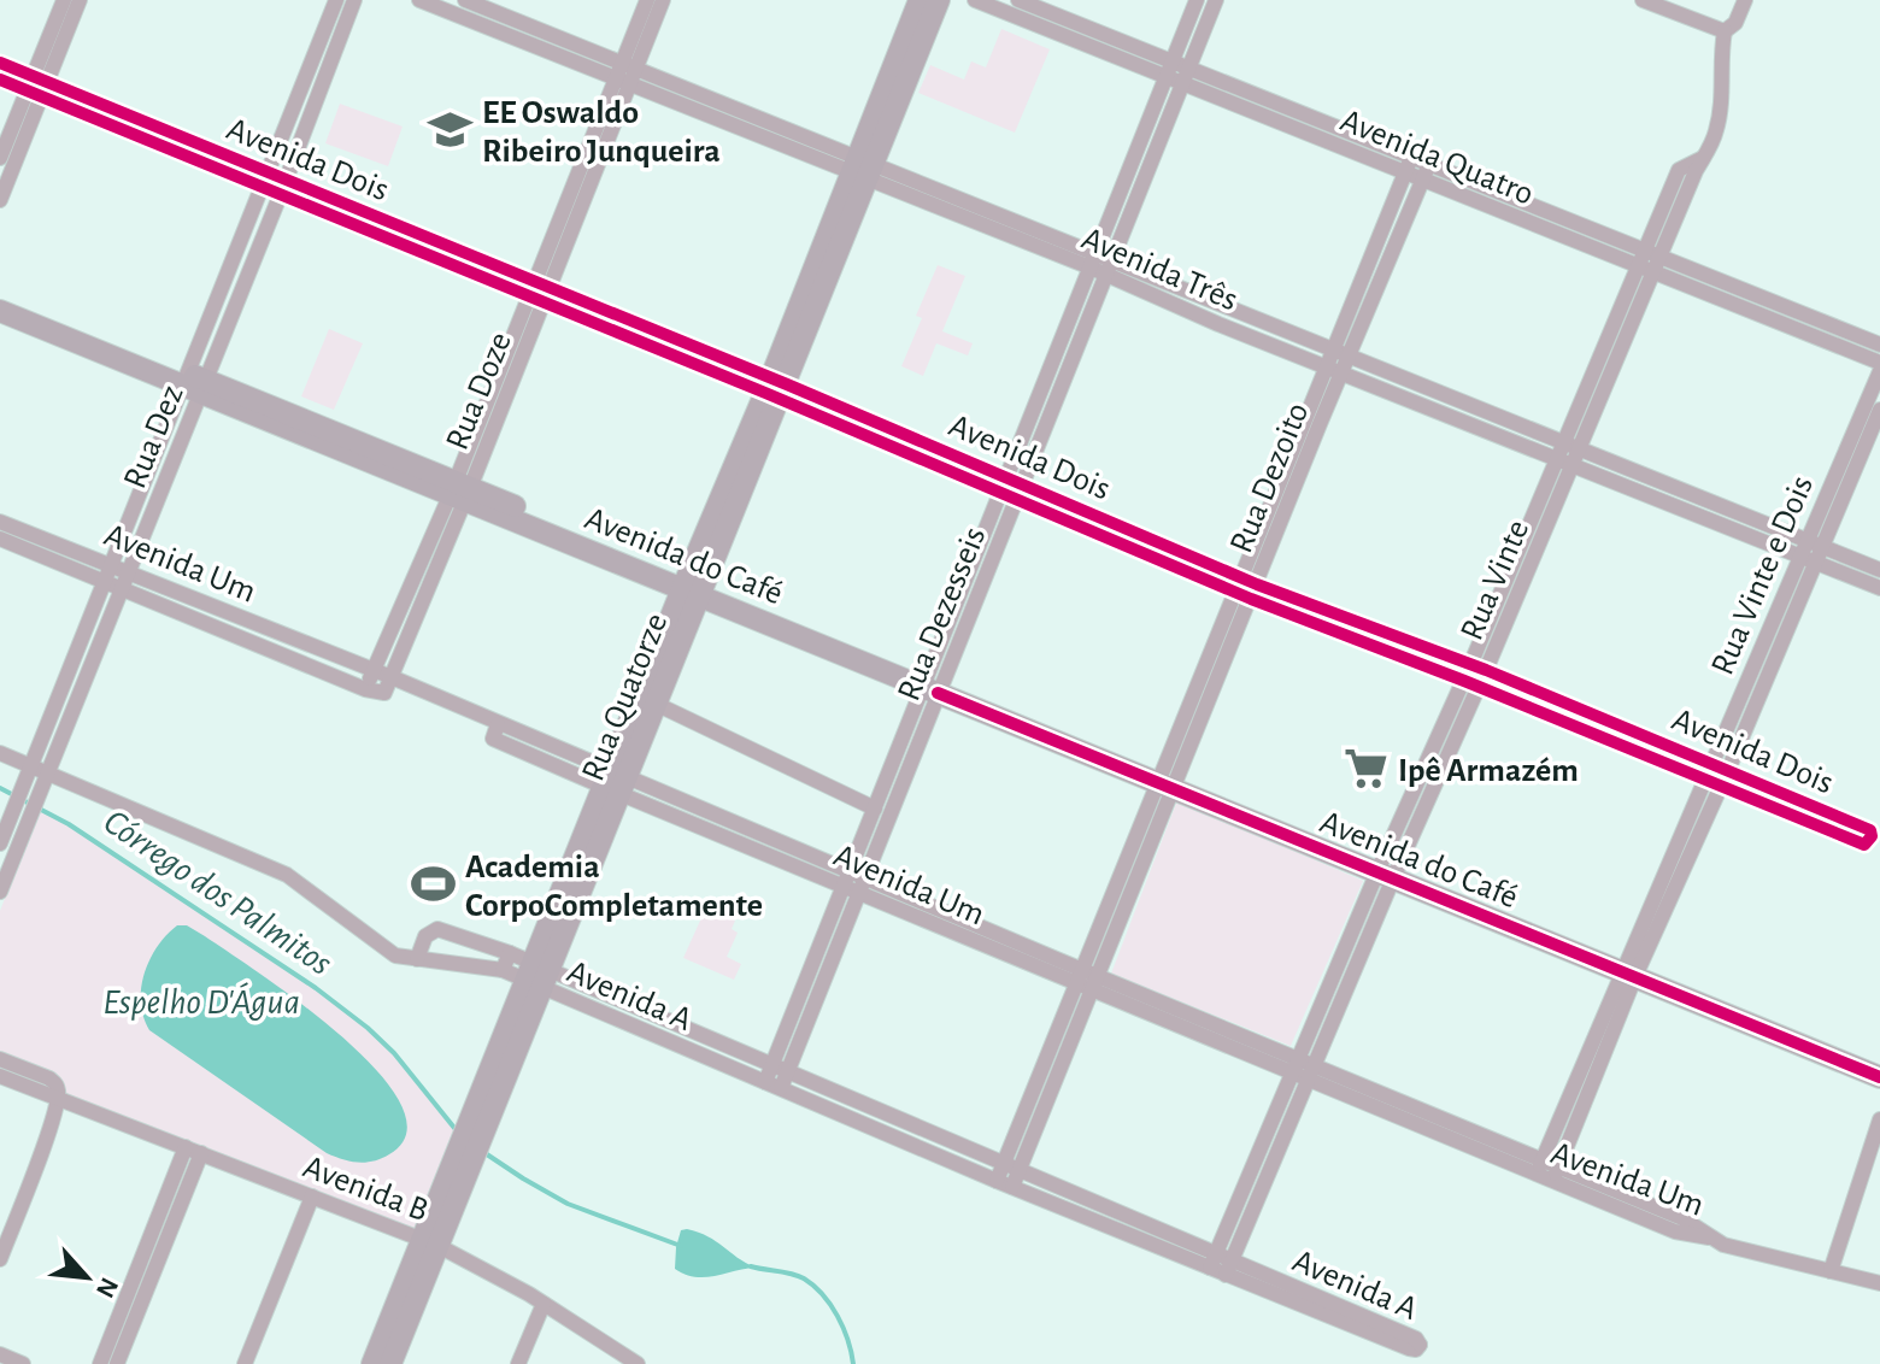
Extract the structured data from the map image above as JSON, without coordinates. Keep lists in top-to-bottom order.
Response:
{
  "streets": {
    "main road": ["Avenida do Café", "Rua Quatorze"],
    "street": [
      "Avenida Quatro",
      "Avenida Dois",
      "Avenida Três",
      "Rua Doze",
      "Rua Dez",
      "Rua Dezoito",
      "Avenida Um",
      "Rua Vinte e Dois",
      "Rua Vinte",
      "Rua Dezesseis",
      "Avenida A",
      "Avenida B"
    ]
  },
  "crossings": [
    ["Avenida Quatro", "Rua Dezoito"],
    ["Avenida Quatro", "Rua Vinte"],
    ["Avenida Quatro", "Rua Dezesseis"],
    ["Avenida Dois", "Rua Doze"],
    ["Avenida Dois", "Rua Dez"],
    ["Avenida Dois", "Rua Dezoito"],
    ["Avenida Dois", "Rua Vinte e Dois"],
    ["Avenida Dois", "Rua Vinte"],
    ["Avenida Dois", "Rua Dezesseis"],
    ["Avenida Dois", "Rua Quatorze"],
    ["Avenida Três", "Rua Doze"],
    ["Avenida Três", "Rua Dezoito"],
    ["Avenida Três", "Rua Vinte e Dois"],
    ["Avenida Três", "Rua Vinte"],
    ["Avenida Três", "Rua Dezesseis"],
    ["Avenida Três", "Rua Quatorze"],
    ["Rua Doze", "Avenida do Café"],
    ["Rua Doze", "Avenida Um"],
    ["Rua Dez", "Avenida do Café"],
    ["Rua Dez", "Avenida Um"],
    ["Rua Dez", "Avenida A"],
    ["Rua Dezoito", "Avenida do Café"],
    ["Rua Dezoito", "Avenida Um"],
    ["Rua Dezoito", "Avenida A"],
    ["Avenida do Café", "Rua Vinte e Dois"],
    ["Avenida do Café", "Rua Vinte"],
    ["Avenida do Café", "Rua Dezesseis"],
    ["Avenida do Café", "Rua Quatorze"],
    ["Avenida Um", "Rua Vinte e Dois"],
    ["Avenida Um", "Rua Vinte"],
    ["Avenida Um", "Rua Dezesseis"],
    ["Avenida Um", "Rua Quatorze"],
    ["Rua Vinte", "Avenida A"],
    ["Rua Dezesseis", "Avenida A"],
    ["Rua Quatorze", "Avenida A"],
    ["Rua Quatorze", "Avenida B"]
  ],
  "water": ["Córrego dos Palmitos", "Espelho D'Água"],
  "places": {
    "school or university": ["EE Oswaldo Ribeiro Junqueira"],
    "supermarket": ["Ipê Armazém"],
    "sports": ["Academia CorpoCompletamente"]
  },
  "north": "bottom right"
}
